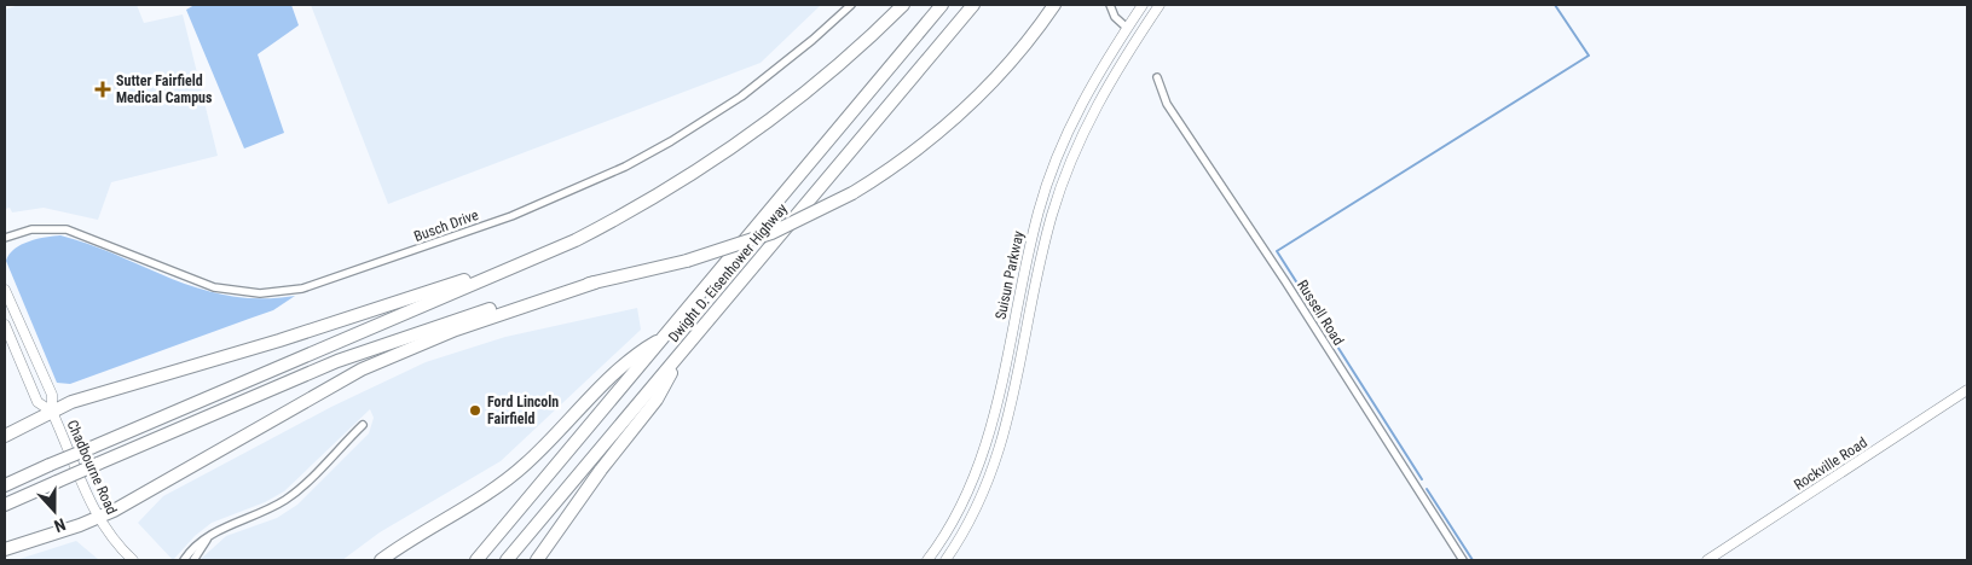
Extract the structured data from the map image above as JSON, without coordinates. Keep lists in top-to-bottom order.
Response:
{
  "streets": {
    "highway": ["Dwight D. Eisenhower Highway"],
    "main road": ["Suisun Parkway", "Rockville Road", "Chadbourne Road"],
    "street": ["Busch Drive", "Russell Road"]
  },
  "places": {
    "health": ["Sutter Fairfield Medical Campus"],
    "other": ["Ford Lincoln Fairfield"]
  },
  "north": "bottom"
}
